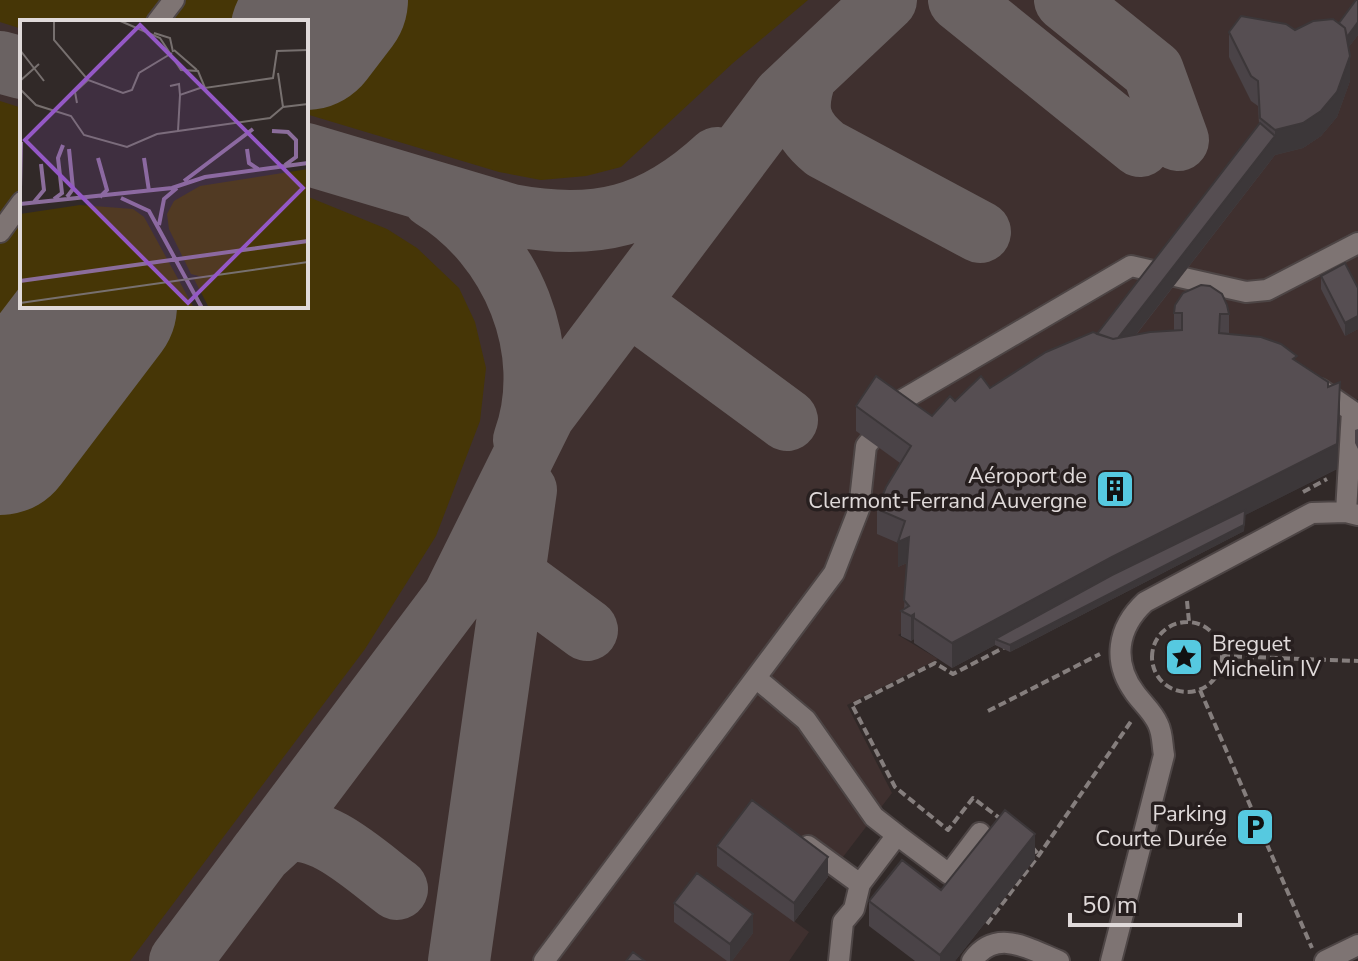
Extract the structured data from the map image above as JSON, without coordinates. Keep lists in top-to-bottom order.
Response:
{
  "places": {
    "building": ["Aéroport de Clermont-Ferrand Auvergne"],
    "place": ["Breguet Michelin IV"],
    "parking": ["Parking Courte Durée"]
  },
  "scale_bar": "50 m"
}
